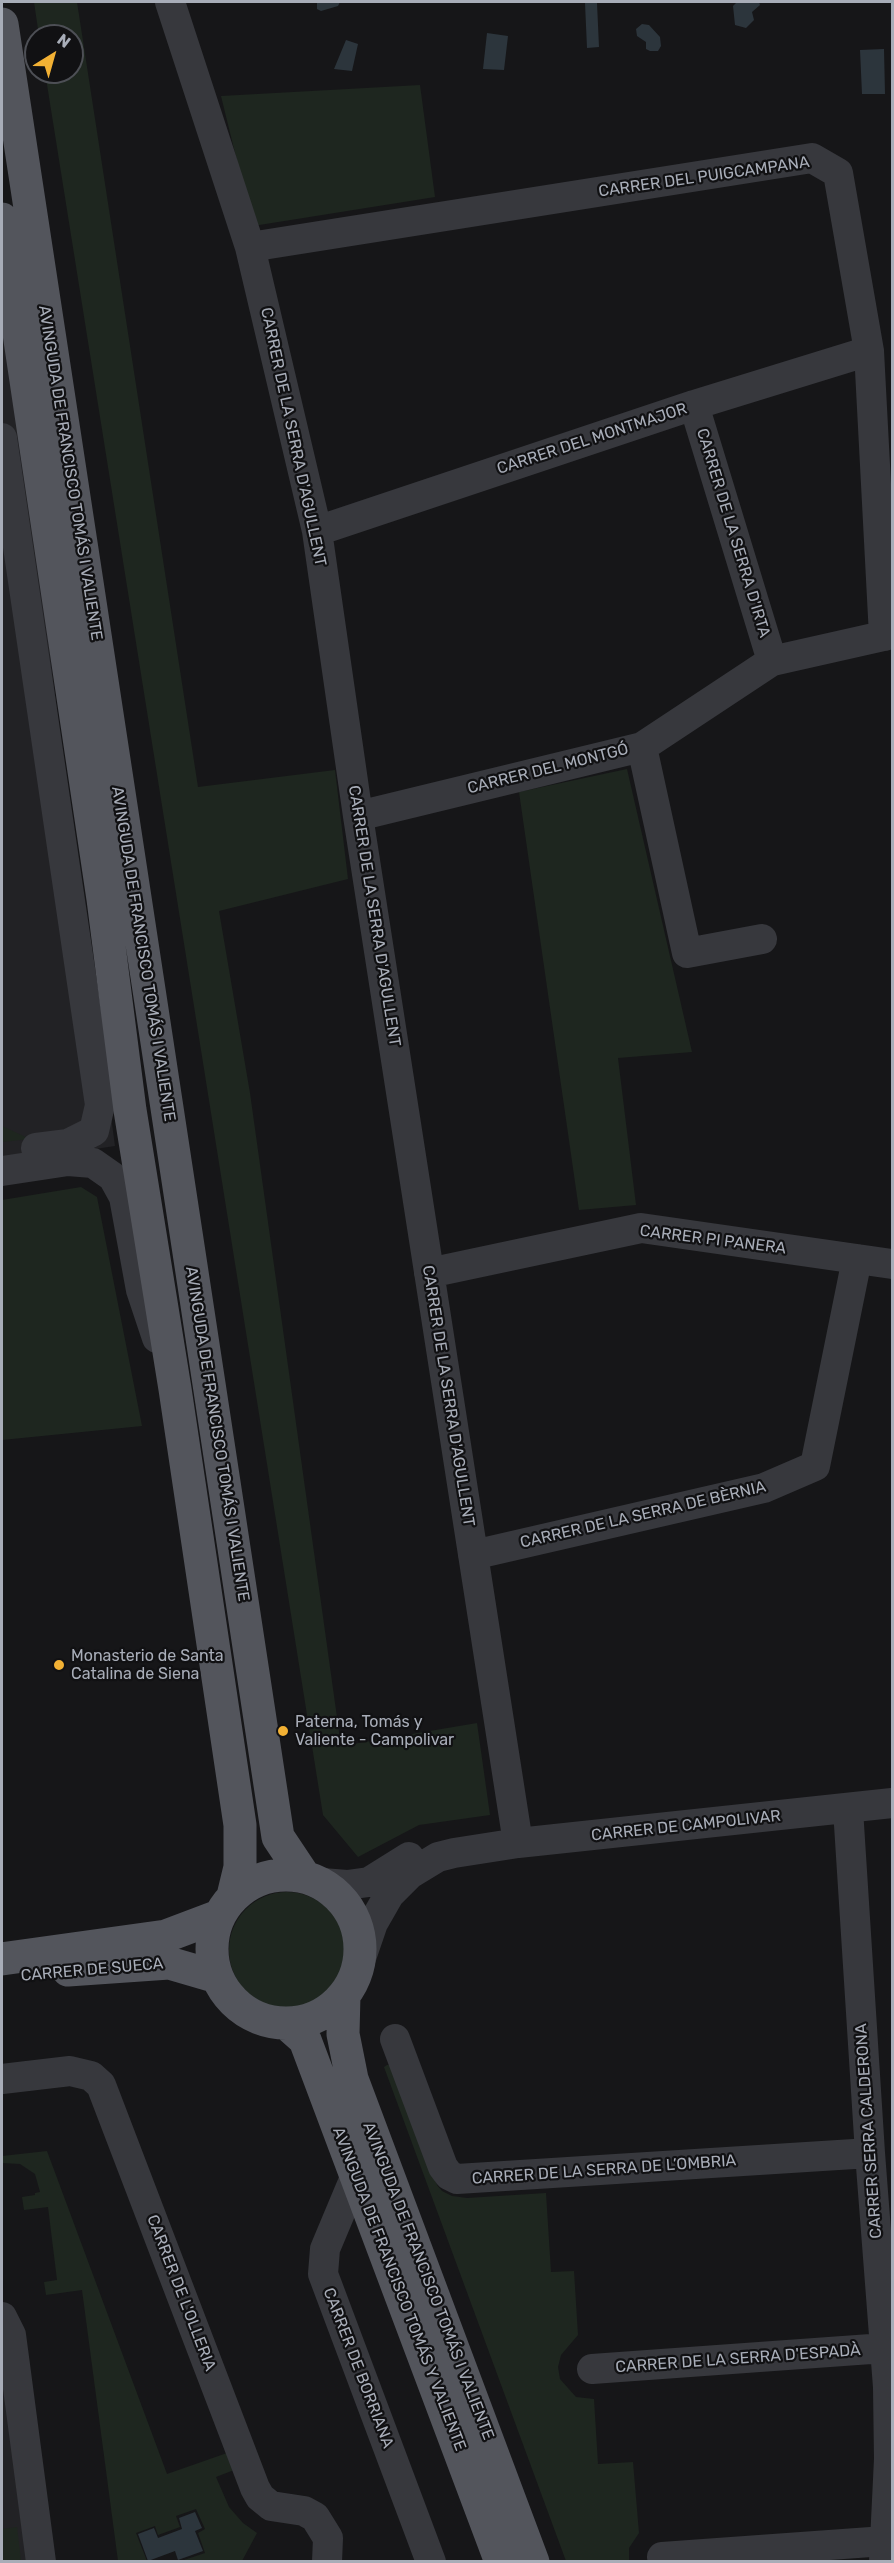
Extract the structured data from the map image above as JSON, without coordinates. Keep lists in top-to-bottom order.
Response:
{
  "streets": {
    "main road": ["AVINGUDA DE FRANCISCO TOMÁS I VALIENTE", "CARRER DE SUECA", "AVINGUDA DE FRANCISCO TOMÁS Y VALIENTE"],
    "street": [
      "CARRER DEL PUIGCAMPANA",
      "CARRER DE LA SERRA D'AGULLENT",
      "CARRER DEL MONTMAJOR",
      "CARRER DE LA SERRA D'IRTA",
      "CARRER DEL MONTGÓ",
      "CARRER PI PANERA",
      "CARRER DE LA SERRA DE BÈRNIA",
      "CARRER DE CAMPOLIVAR",
      "CARRER SERRA CALDERONA",
      "CARRER DE LA SERRA DE L’OMBRIA",
      "CARRER DE L'OLLERIA",
      "CARRER DE LA SERRA D'ESPADÀ",
      "CARRER DE BORRIANA"
    ]
  },
  "crossings": [
    ["CARRER DEL PUIGCAMPANA", "CARRER DE LA SERRA D'AGULLENT"],
    ["CARRER DEL PUIGCAMPANA", "CARRER DEL MONTMAJOR"],
    ["CARRER DEL PUIGCAMPANA", "CARRER DEL MONTGÓ"],
    ["CARRER DE LA SERRA D'AGULLENT", "CARRER DEL MONTMAJOR"],
    ["CARRER DE LA SERRA D'AGULLENT", "CARRER DEL MONTGÓ"],
    ["CARRER DE LA SERRA D'AGULLENT", "CARRER PI PANERA"],
    ["CARRER DE LA SERRA D'AGULLENT", "CARRER DE LA SERRA DE BÈRNIA"],
    ["CARRER DE LA SERRA D'AGULLENT", "CARRER DE CAMPOLIVAR"],
    ["CARRER DEL MONTMAJOR", "CARRER DE LA SERRA D'IRTA"],
    ["AVINGUDA DE FRANCISCO TOMÁS I VALIENTE", "CARRER DE CAMPOLIVAR"],
    ["AVINGUDA DE FRANCISCO TOMÁS I VALIENTE", "CARRER DE SUECA"],
    ["AVINGUDA DE FRANCISCO TOMÁS I VALIENTE", "AVINGUDA DE FRANCISCO TOMÁS Y VALIENTE"],
    ["CARRER DE LA SERRA D'IRTA", "CARRER DEL MONTGÓ"],
    ["CARRER PI PANERA", "CARRER DE LA SERRA DE BÈRNIA"],
    ["CARRER DE CAMPOLIVAR", "CARRER DE SUECA"],
    ["CARRER DE CAMPOLIVAR", "CARRER SERRA CALDERONA"],
    ["CARRER DE CAMPOLIVAR", "AVINGUDA DE FRANCISCO TOMÁS Y VALIENTE"],
    ["CARRER DE SUECA", "AVINGUDA DE FRANCISCO TOMÁS Y VALIENTE"],
    ["CARRER SERRA CALDERONA", "CARRER DE LA SERRA DE L’OMBRIA"],
    ["CARRER SERRA CALDERONA", "CARRER DE LA SERRA D'ESPADÀ"],
    ["AVINGUDA DE FRANCISCO TOMÁS Y VALIENTE", "CARRER DE BORRIANA"]
  ],
  "places": ["Monasterio de Santa Catalina de Siena", "Paterna, Tomás y Valiente - Campolivar"],
  "north": "top right"
}
